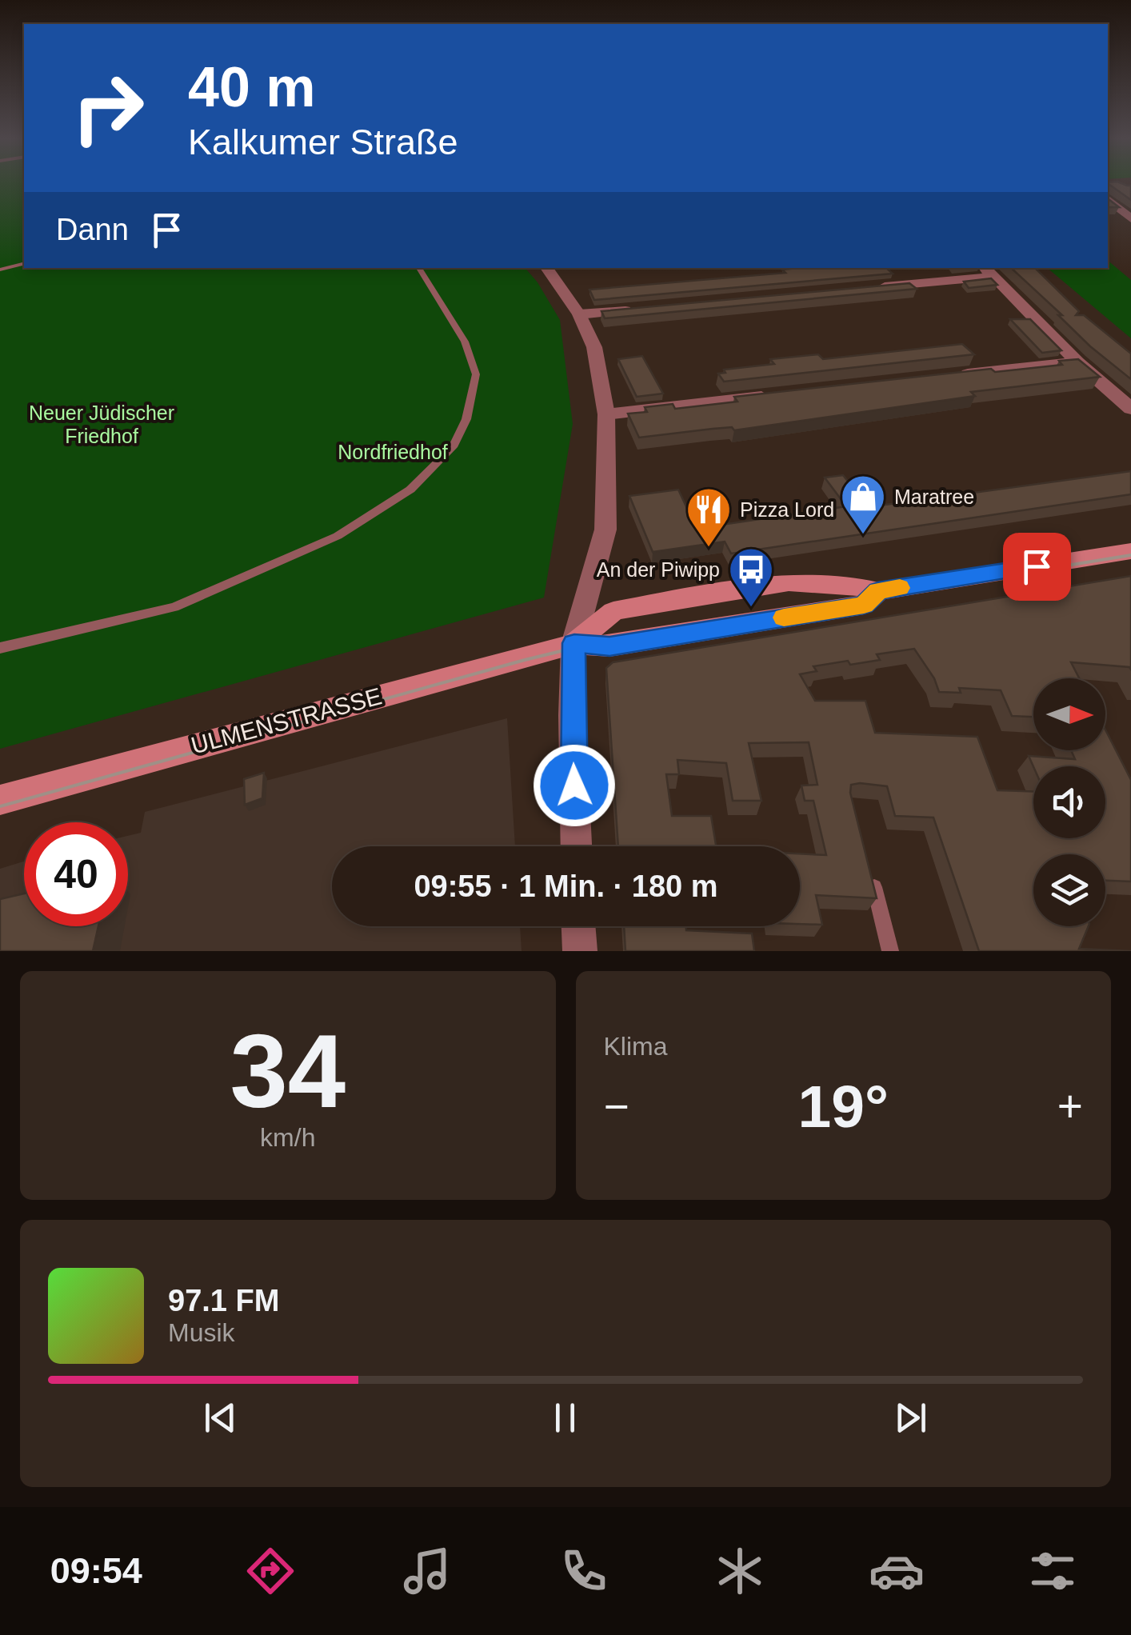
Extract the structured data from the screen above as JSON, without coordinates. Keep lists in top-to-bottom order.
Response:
{
  "streets": {
    "main road": ["ULMENSTRASSE"]
  },
  "parks": ["Neuer Jüdischer Friedhof", "Nordfriedhof"],
  "places": {
    "shop": ["Maratree"],
    "restaurant": ["Pizza Lord"],
    "bus stop": ["An der Piwipp"]
  },
  "north": "right",
  "page": {
    "turn": ["40 m", "Kalkumer Straße"],
    "then": "Dann",
    "limit": "40",
    "trip": "09:55 · 1 Min. · 180 m",
    "tile": [
      ["34", "km/h"],
      "Klima"
    ],
    "heat": ["−", "19°", "+"],
    "song": ["97.1 FM", "Musik"],
    "tabs": "09:54"
  }
}
